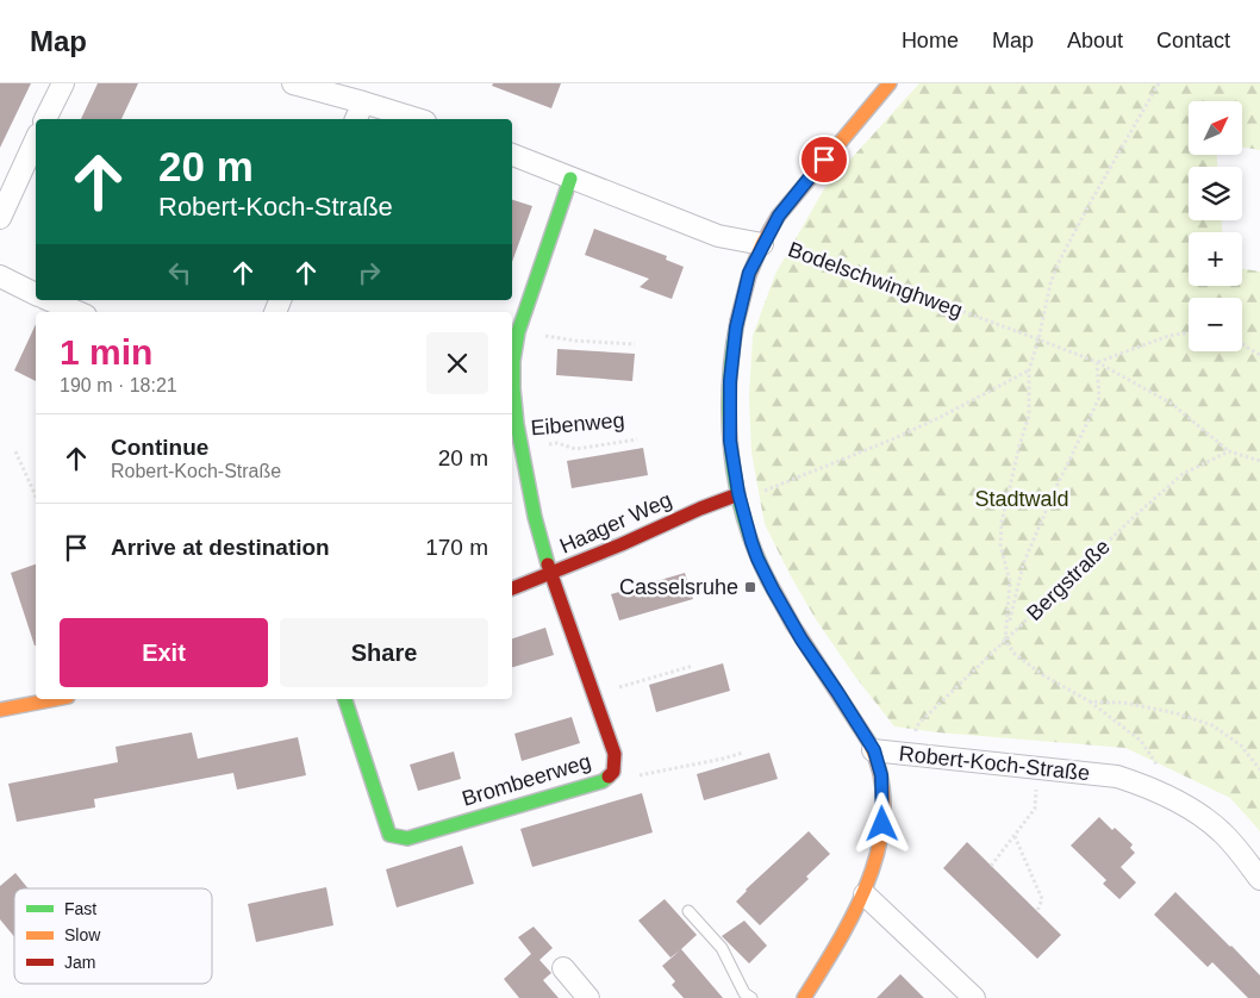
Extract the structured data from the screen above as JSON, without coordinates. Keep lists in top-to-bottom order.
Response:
{
  "streets": {
    "street": [
      "Bodelschwinghweg",
      "Eibenweg",
      "Haager Weg",
      "Robert-Koch-Straße",
      "Brombeerweg"
    ],
    "path": ["Bergstraße"]
  },
  "crossings": [
    ["Bodelschwinghweg", "Eibenweg"],
    ["Bodelschwinghweg", "Bergstraße"],
    ["Bodelschwinghweg", "Robert-Koch-Straße"],
    ["Eibenweg", "Haager Weg"],
    ["Eibenweg", "Brombeerweg"],
    ["Haager Weg", "Robert-Koch-Straße"],
    ["Haager Weg", "Brombeerweg"],
    ["Bergstraße", "Robert-Koch-Straße"]
  ],
  "parks": ["Stadtwald"],
  "places": {
    "transit": ["Casselsruhe"]
  },
  "legend": ["Fast", "Slow", "Jam"],
  "north": "top right",
  "page": {
    "header": "Map",
    "nav": [
      "Home",
      "Map",
      "About",
      "Contact"
    ],
    "map_buttons": ["+", "−"],
    "turn": ["20 m", "Robert-Koch-Straße"],
    "heading": ["1 min", "190 m · 18:21"],
    "list": [
      {
        "name": "Continue",
        "note": "Robert-Koch-Straße",
        "value": "20 m"
      },
      {
        "name": "Arrive at destination",
        "value": "170 m"
      }
    ],
    "buttons": ["Exit", "Share"]
  }
}
